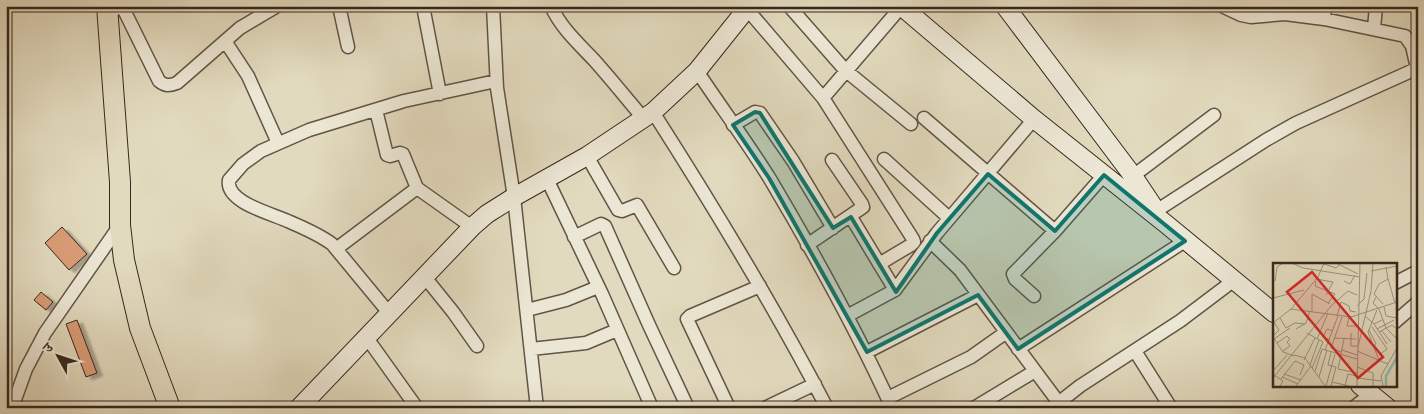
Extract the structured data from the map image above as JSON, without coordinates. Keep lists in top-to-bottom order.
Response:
{
  "north": "top left"
}
